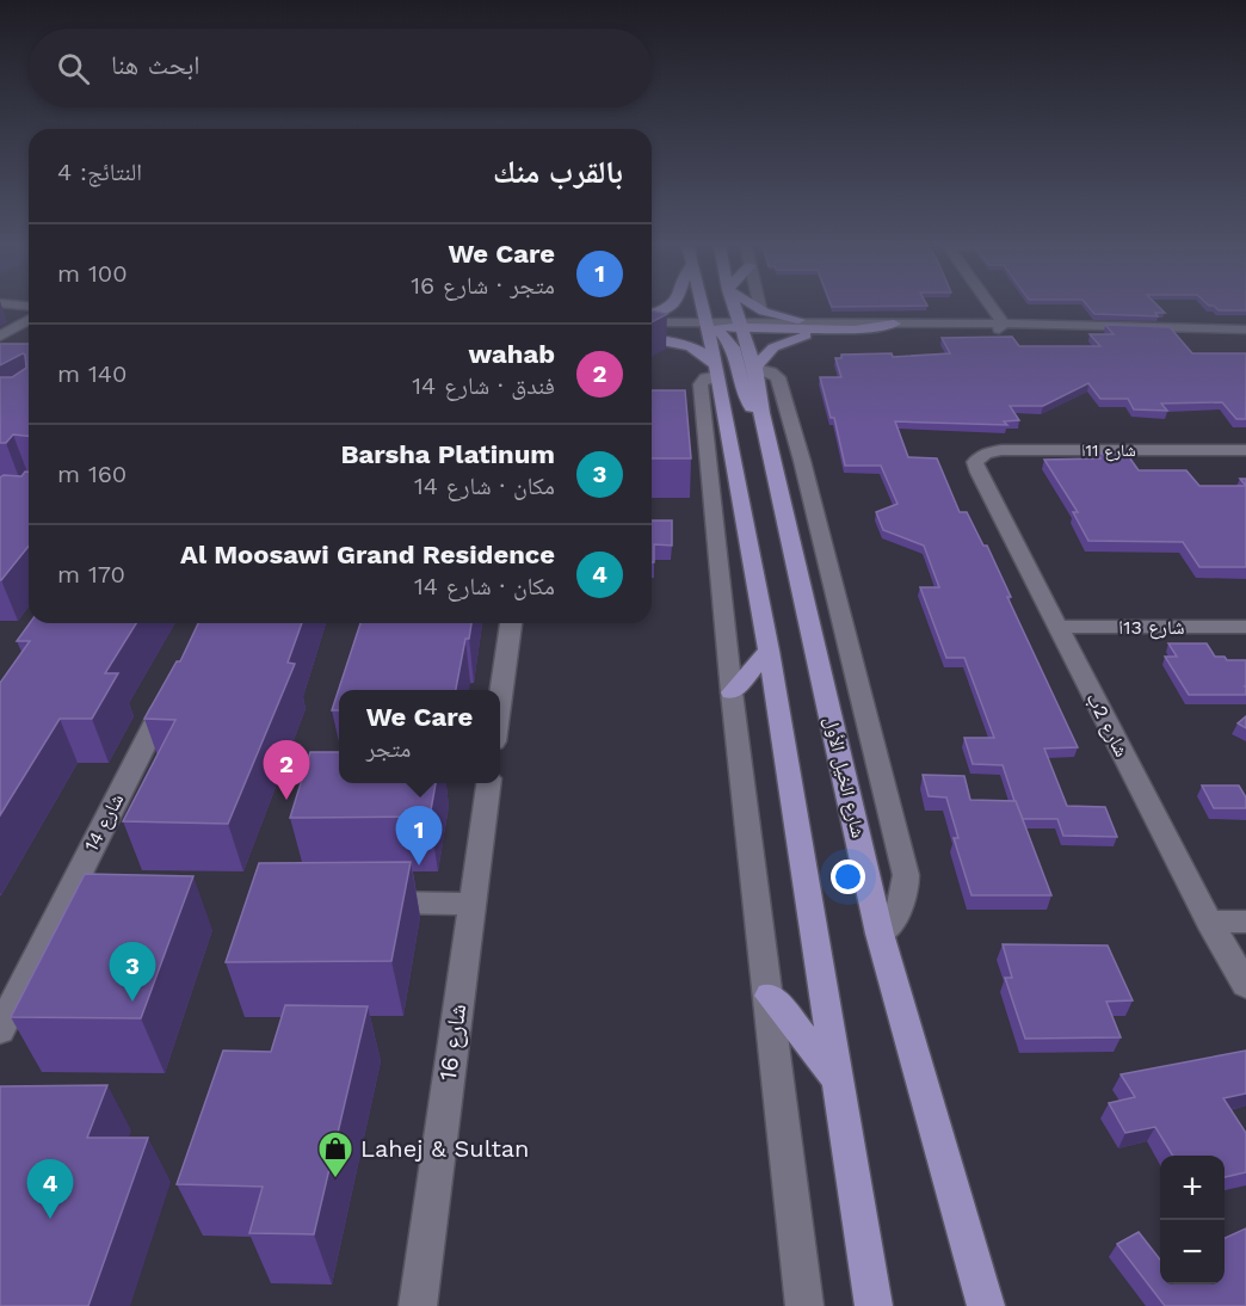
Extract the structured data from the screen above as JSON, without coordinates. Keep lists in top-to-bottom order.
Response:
{
  "streets": {
    "main road": ["شارع الخيل الأول"],
    "street": [
      "شارع 11ا",
      "شارع 13ا",
      "شارع 2ب",
      "شارع 14",
      "شارع 16"
    ]
  },
  "crossings": [
    ["شارع 11ا", "شارع 2ب"],
    ["شارع 13ا", "شارع 2ب"]
  ],
  "places": {
    "shop": ["Lahej & Sultan"]
  },
  "page": {
    "search": "ابحث هنا",
    "heading": ["بالقرب منك", "النتائج: 4"],
    "list": [
      {
        "mark": "1",
        "name": "We Care",
        "note": "متجر · شارع 16",
        "value": "100 m"
      },
      {
        "mark": "2",
        "name": "wahab",
        "note": "فندق · شارع 14",
        "value": "140 m"
      },
      {
        "mark": "3",
        "name": "Barsha Platinum",
        "note": "مكان · شارع 14",
        "value": "160 m"
      },
      {
        "mark": "4",
        "name": "Al Moosawi Grand Residence",
        "note": "مكان · شارع 14",
        "value": "170 m"
      }
    ],
    "popup": ["We Care", "متجر"],
    "pins": [
      "2",
      "1",
      "3",
      "4"
    ],
    "map_buttons": ["+", "−"]
  }
}
